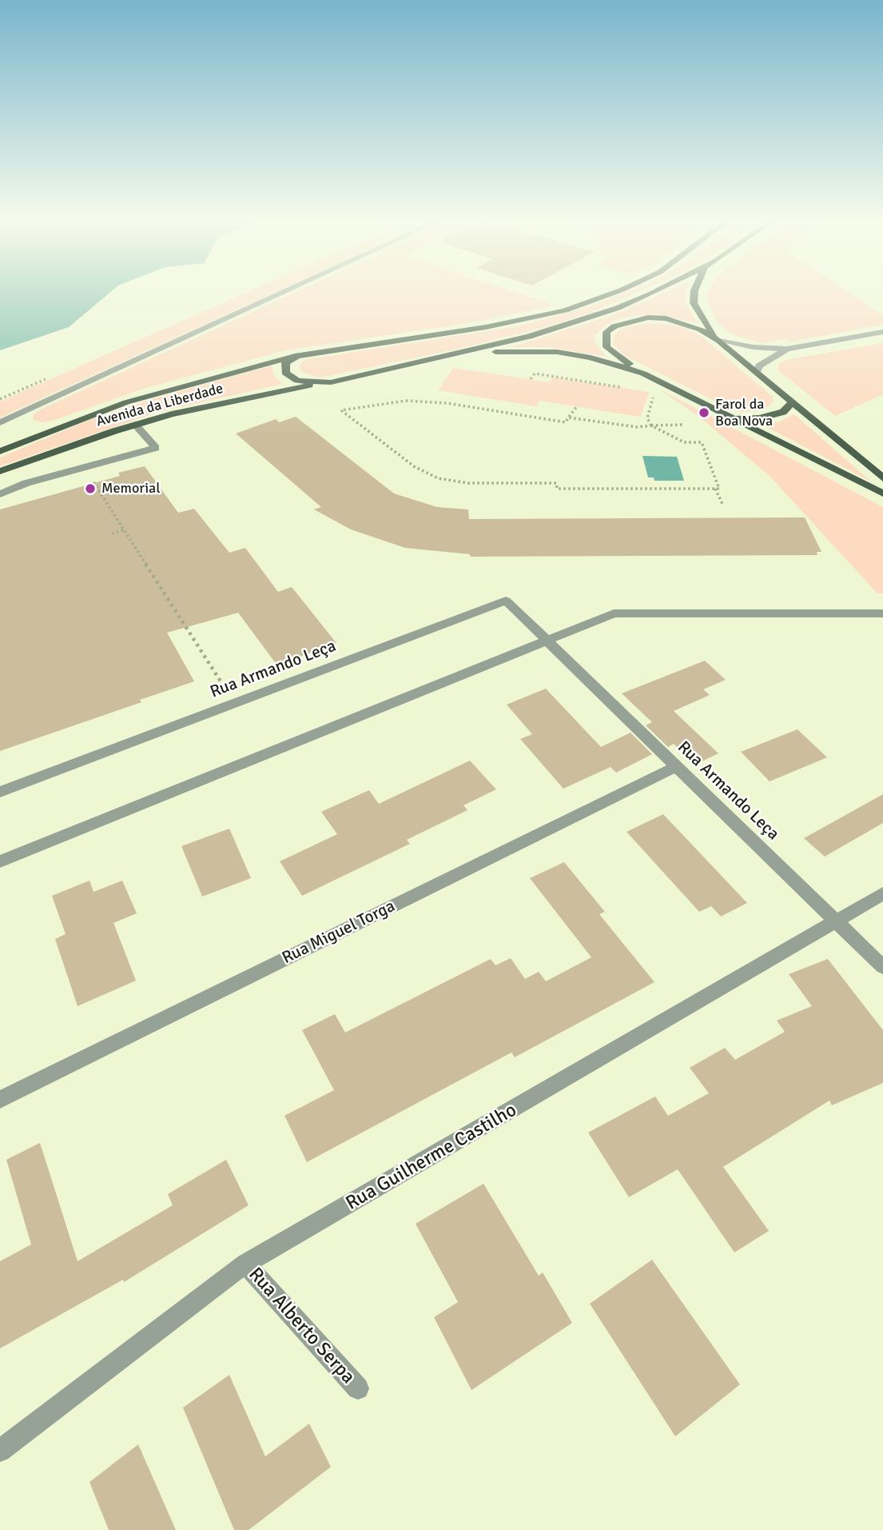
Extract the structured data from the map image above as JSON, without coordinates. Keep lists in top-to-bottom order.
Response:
{
  "streets": {
    "main road": ["Avenida da Liberdade"],
    "street": [
      "Rua Armando Leça",
      "Rua Miguel Torga",
      "Rua Guilherme Castilho",
      "Rua Alberto Serpa"
    ]
  },
  "crossings": [
    ["Rua Armando Leça", "Rua Miguel Torga"],
    ["Rua Armando Leça", "Rua Guilherme Castilho"],
    ["Rua Guilherme Castilho", "Rua Alberto Serpa"]
  ],
  "places": ["Farol da Boa Nova", "Memorial"]
}
